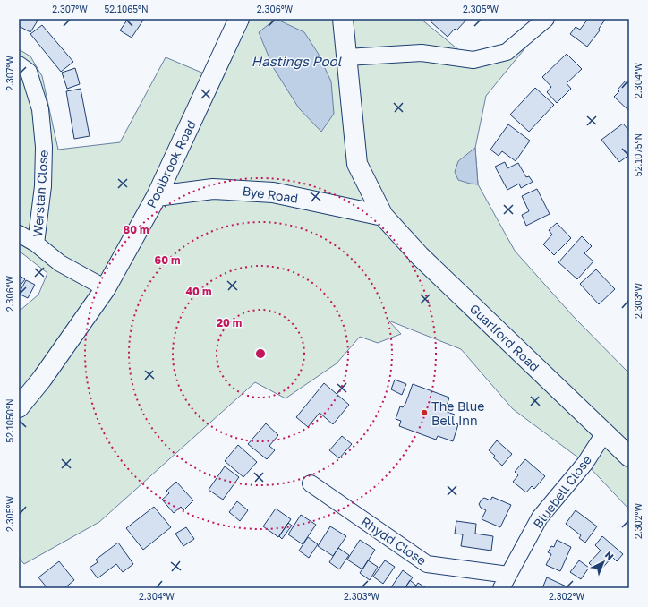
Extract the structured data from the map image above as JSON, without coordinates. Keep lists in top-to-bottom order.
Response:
{
  "streets": {
    "main road": ["Poolbrook Road", "Bye Road", "Guarlford Road"],
    "street": ["Werstan Close", "Bluebell Close", "Rhydd Close"]
  },
  "crossings": [
    ["Poolbrook Road", "Werstan Close"],
    ["Poolbrook Road", "Bye Road"],
    ["Bye Road", "Guarlford Road"],
    ["Guarlford Road", "Bluebell Close"],
    ["Bluebell Close", "Rhydd Close"]
  ],
  "water": ["Hastings Pool"],
  "places": ["The Blue Bell Inn"],
  "north": "top right",
  "coordinates": [
    "2.307°W",
    "52.1065°N",
    "2.306°W",
    "2.305°W",
    "2.304°W",
    "52.1075°N",
    "2.303°W",
    "52.1050°N",
    "2.302°W"
  ],
  "rings": [
    "80 m",
    "60 m",
    "40 m",
    "20 m"
  ]
}
